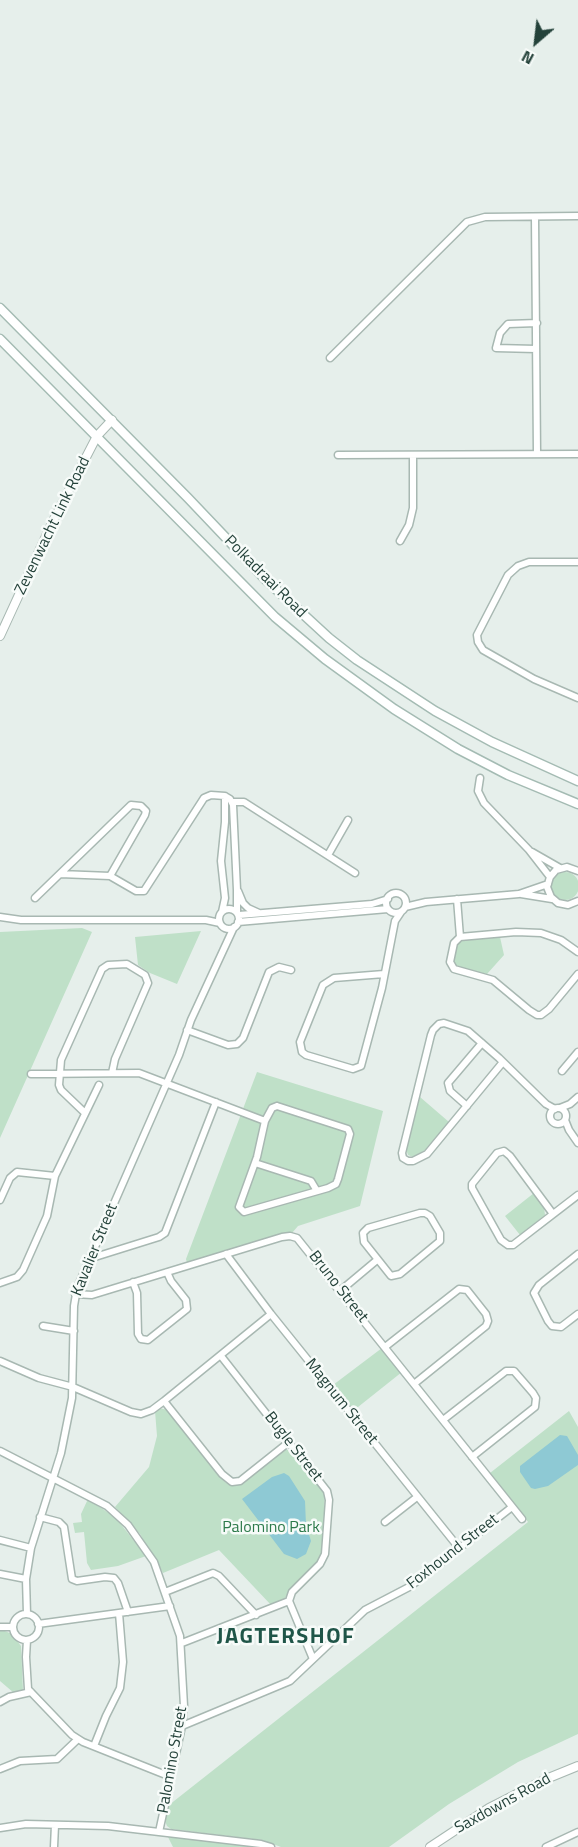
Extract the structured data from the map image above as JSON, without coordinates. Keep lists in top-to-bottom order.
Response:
{
  "streets": {
    "main road": ["Polkadraai Road"],
    "street": [
      "Zevenwacht Link Road",
      "Kavalier Street",
      "Bruno Street",
      "Magnum Street",
      "Bugle Street",
      "Foxhound Street",
      "Palomino Street",
      "Saxdowns Road"
    ]
  },
  "crossings": [
    ["Zevenwacht Link Road", "Polkadraai Road"],
    ["Kavalier Street", "Bruno Street"],
    ["Kavalier Street", "Palomino Street"],
    ["Bruno Street", "Magnum Street"],
    ["Bruno Street", "Foxhound Street"],
    ["Magnum Street", "Foxhound Street"],
    ["Foxhound Street", "Palomino Street"]
  ],
  "districts": ["JAGTERSHOF"],
  "parks": ["Palomino Park"],
  "north": "bottom left"
}
